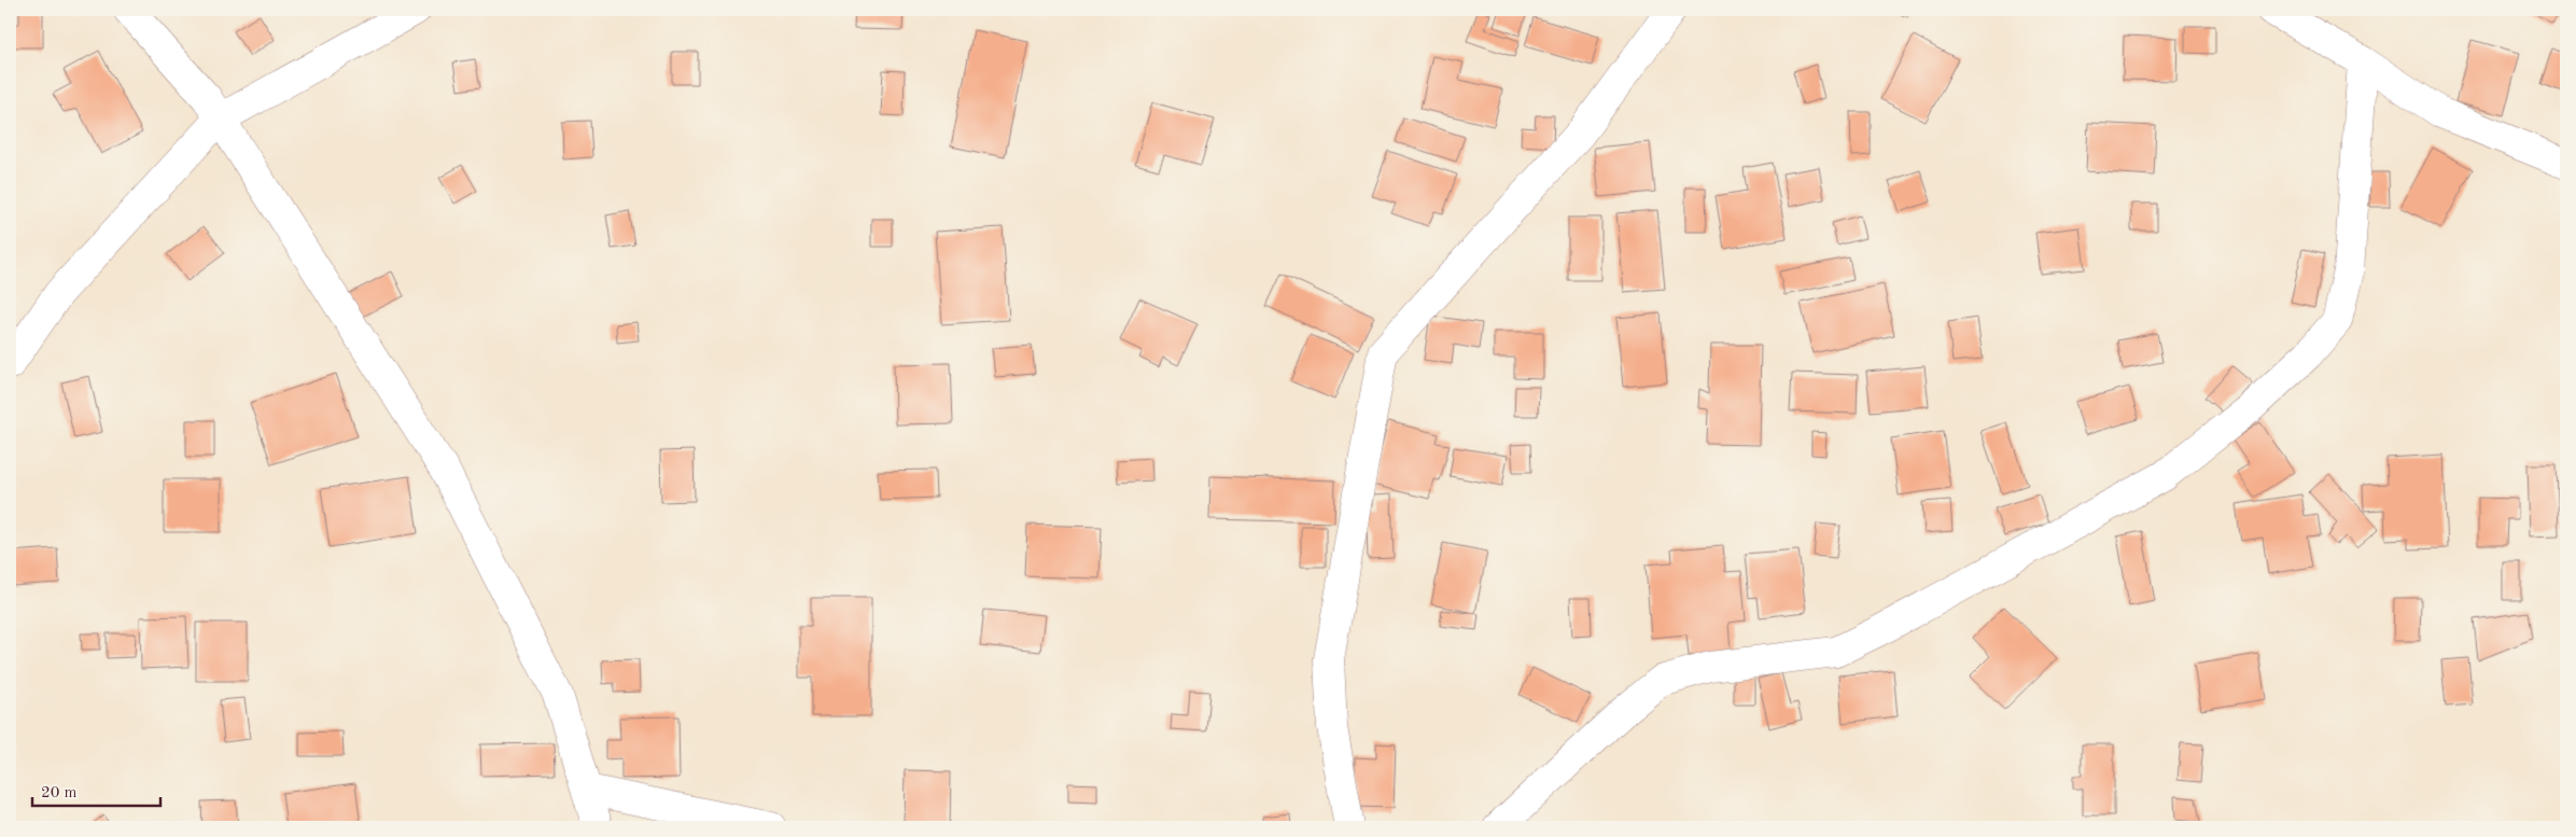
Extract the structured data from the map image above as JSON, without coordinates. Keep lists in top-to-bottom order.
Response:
{
  "scale_bar": "20 m"
}
